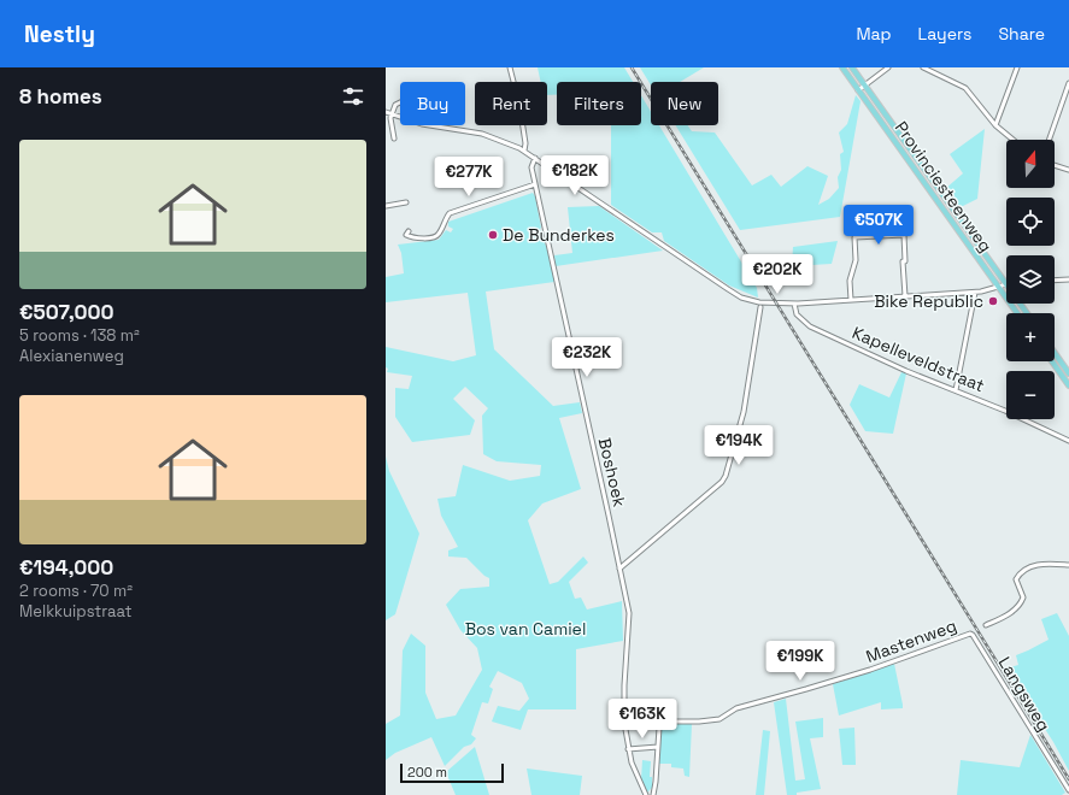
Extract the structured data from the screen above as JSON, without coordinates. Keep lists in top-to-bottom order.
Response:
{
  "streets": {
    "main road": ["Provinciesteenweg"],
    "street": [
      "Kapelleveldstraat",
      "Boshoek",
      "Mastenweg",
      "Langsweg"
    ]
  },
  "crossings": [
    ["Mastenweg", "Langsweg"]
  ],
  "parks": ["Bos van Camiel"],
  "places": ["De Bunderkes", "Bike Republic"],
  "scale_bar": "200 m",
  "north": "top",
  "page": {
    "header": "Nestly",
    "nav": ["Map", "Layers", "Share"],
    "heading": "8 homes",
    "chip": [
      "Buy",
      "Rent",
      "Filters",
      "New"
    ],
    "list": [
      {
        "name": "€507,000",
        "note": "5 rooms · 138 m² · Alexianenweg"
      },
      {
        "name": "€194,000",
        "note": "2 rooms · 70 m² · Melkkuipstraat"
      }
    ],
    "map_buttons": ["+", "−"],
    "price": [
      "€182K",
      "€277K",
      "€507K",
      "€202K",
      "€232K",
      "€194K",
      "€199K",
      "€163K"
    ],
    "scale": "200 m"
  }
}
